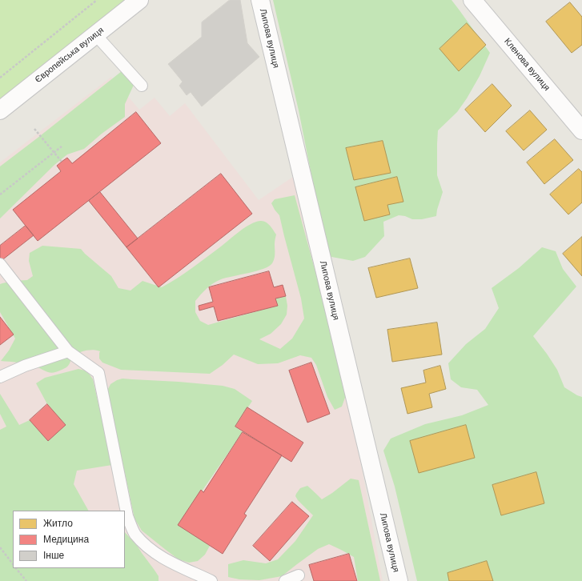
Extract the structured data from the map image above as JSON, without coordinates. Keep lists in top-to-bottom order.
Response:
{
  "streets": {
    "street": ["Липова вулиця", "Європейська вулиця", "Кленова вулиця"]
  },
  "legend": ["Житло", "Медицина", "Інше"]
}
